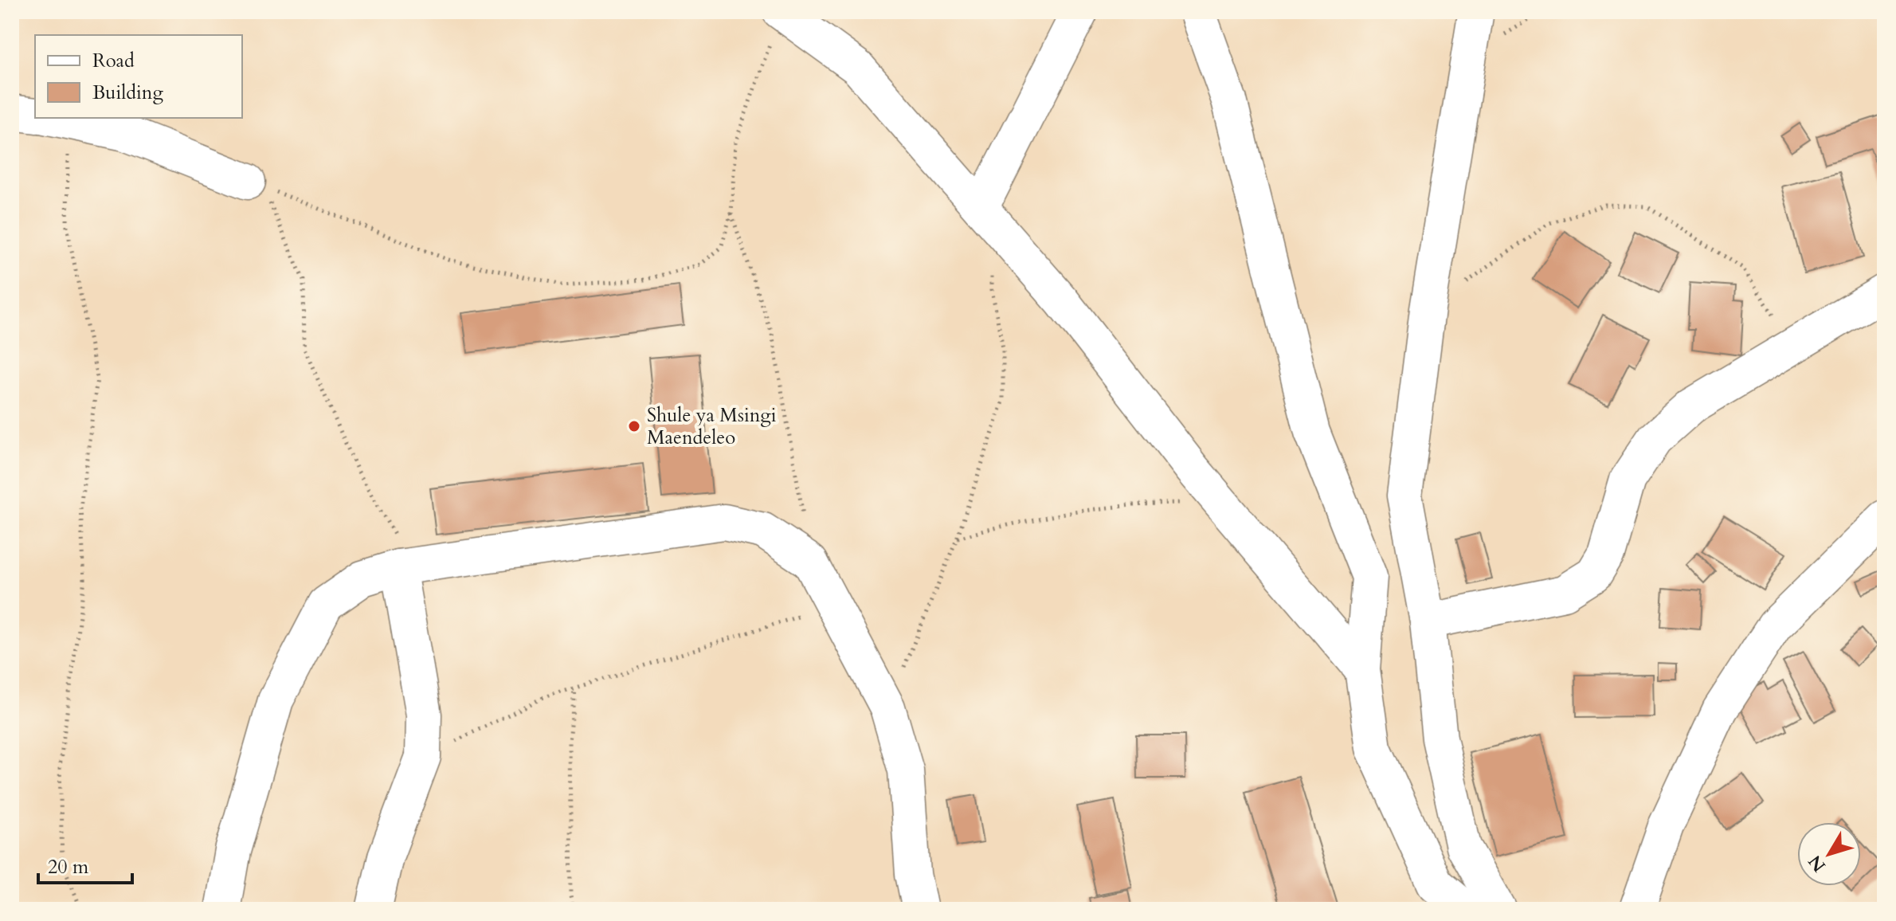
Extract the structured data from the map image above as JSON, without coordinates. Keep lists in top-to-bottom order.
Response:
{
  "places": ["Shule ya Msingi Maendeleo"],
  "legend": ["Road", "Building"],
  "scale_bar": "20 m",
  "north": "bottom left"
}
